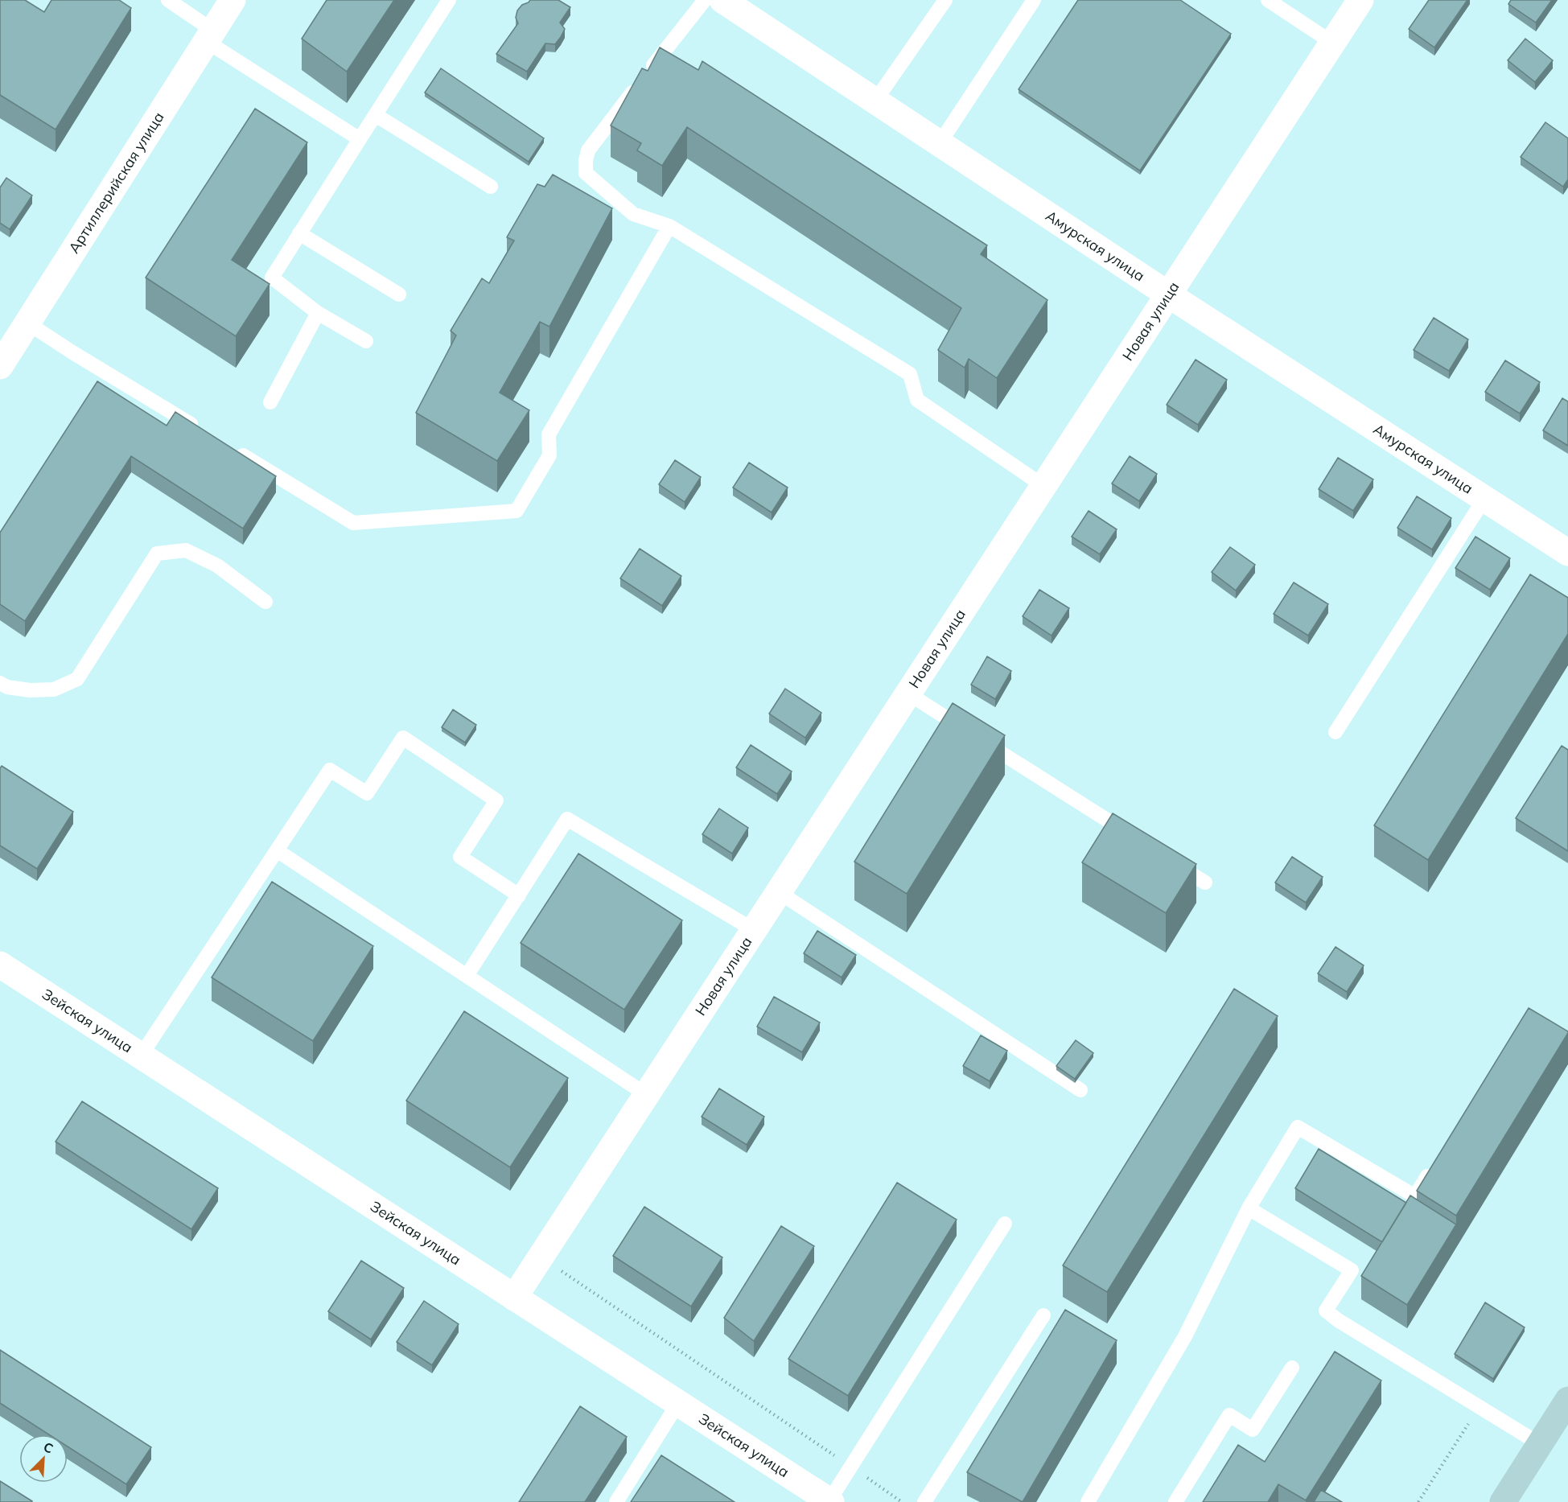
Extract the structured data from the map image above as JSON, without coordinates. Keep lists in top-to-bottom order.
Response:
{
  "streets": {
    "street": [
      "Артиллерийская улица",
      "Амурская улица",
      "Новая улица",
      "Зейская улица"
    ]
  },
  "crossings": [
    ["Амурская улица", "Новая улица"],
    ["Новая улица", "Зейская улица"]
  ],
  "north": "top right"
}
